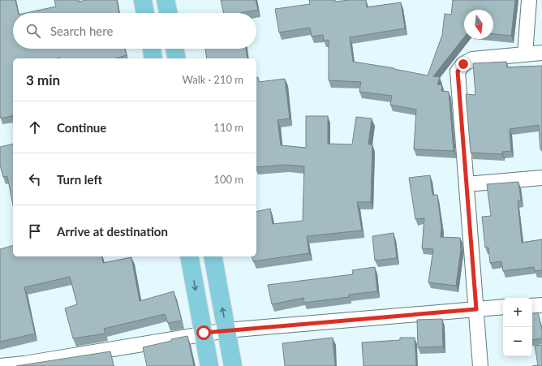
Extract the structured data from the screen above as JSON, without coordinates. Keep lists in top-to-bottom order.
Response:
{
  "north": "bottom",
  "page": {
    "search": "Search here",
    "heading": ["3 min", "Walk · 210 m"],
    "list": [
      ["Continue", "110 m"],
      ["Turn left", "100 m"],
      "Arrive at destination"
    ],
    "map_buttons": ["+", "−"]
  }
}
